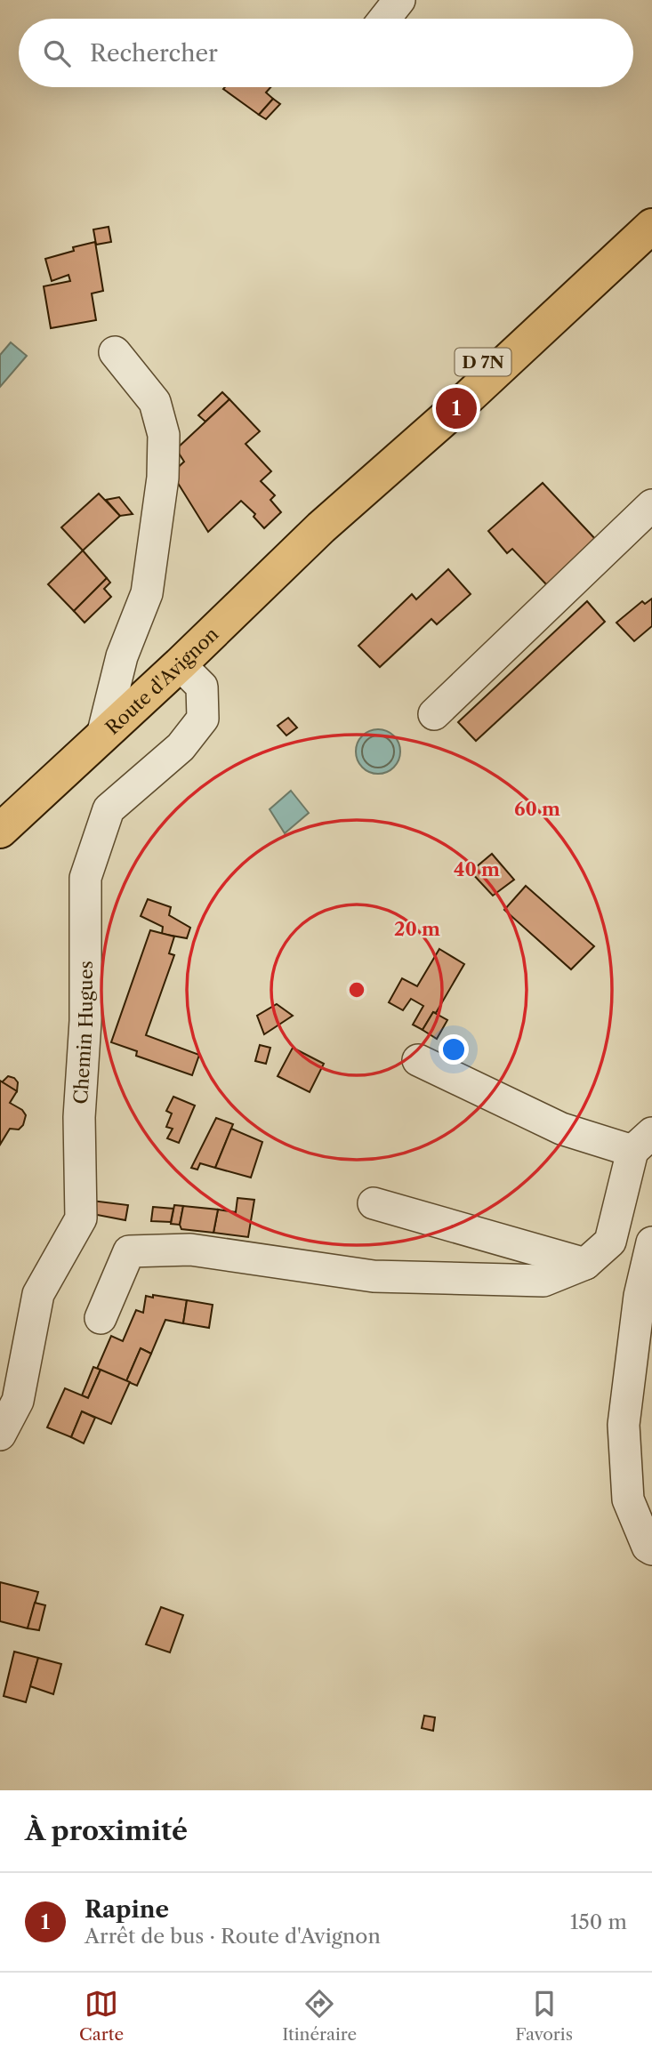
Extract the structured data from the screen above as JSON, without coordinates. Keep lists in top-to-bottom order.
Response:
{
  "streets": {
    "main road": ["D 7N", "Route d'Avignon"],
    "street": ["Chemin Hugues"]
  },
  "crossings": [
    ["Route d'Avignon", "Chemin Hugues"]
  ],
  "page": {
    "search": "Rechercher",
    "pins": "1",
    "heading": "À proximité",
    "list": [
      {
        "mark": "1",
        "name": "Rapine",
        "note": "Arrêt de bus · Route d'Avignon",
        "value": "150 m"
      }
    ],
    "nav": ["Carte", "Itinéraire", "Favoris"]
  },
  "rings": ["60 m", "40 m", "20 m"]
}
